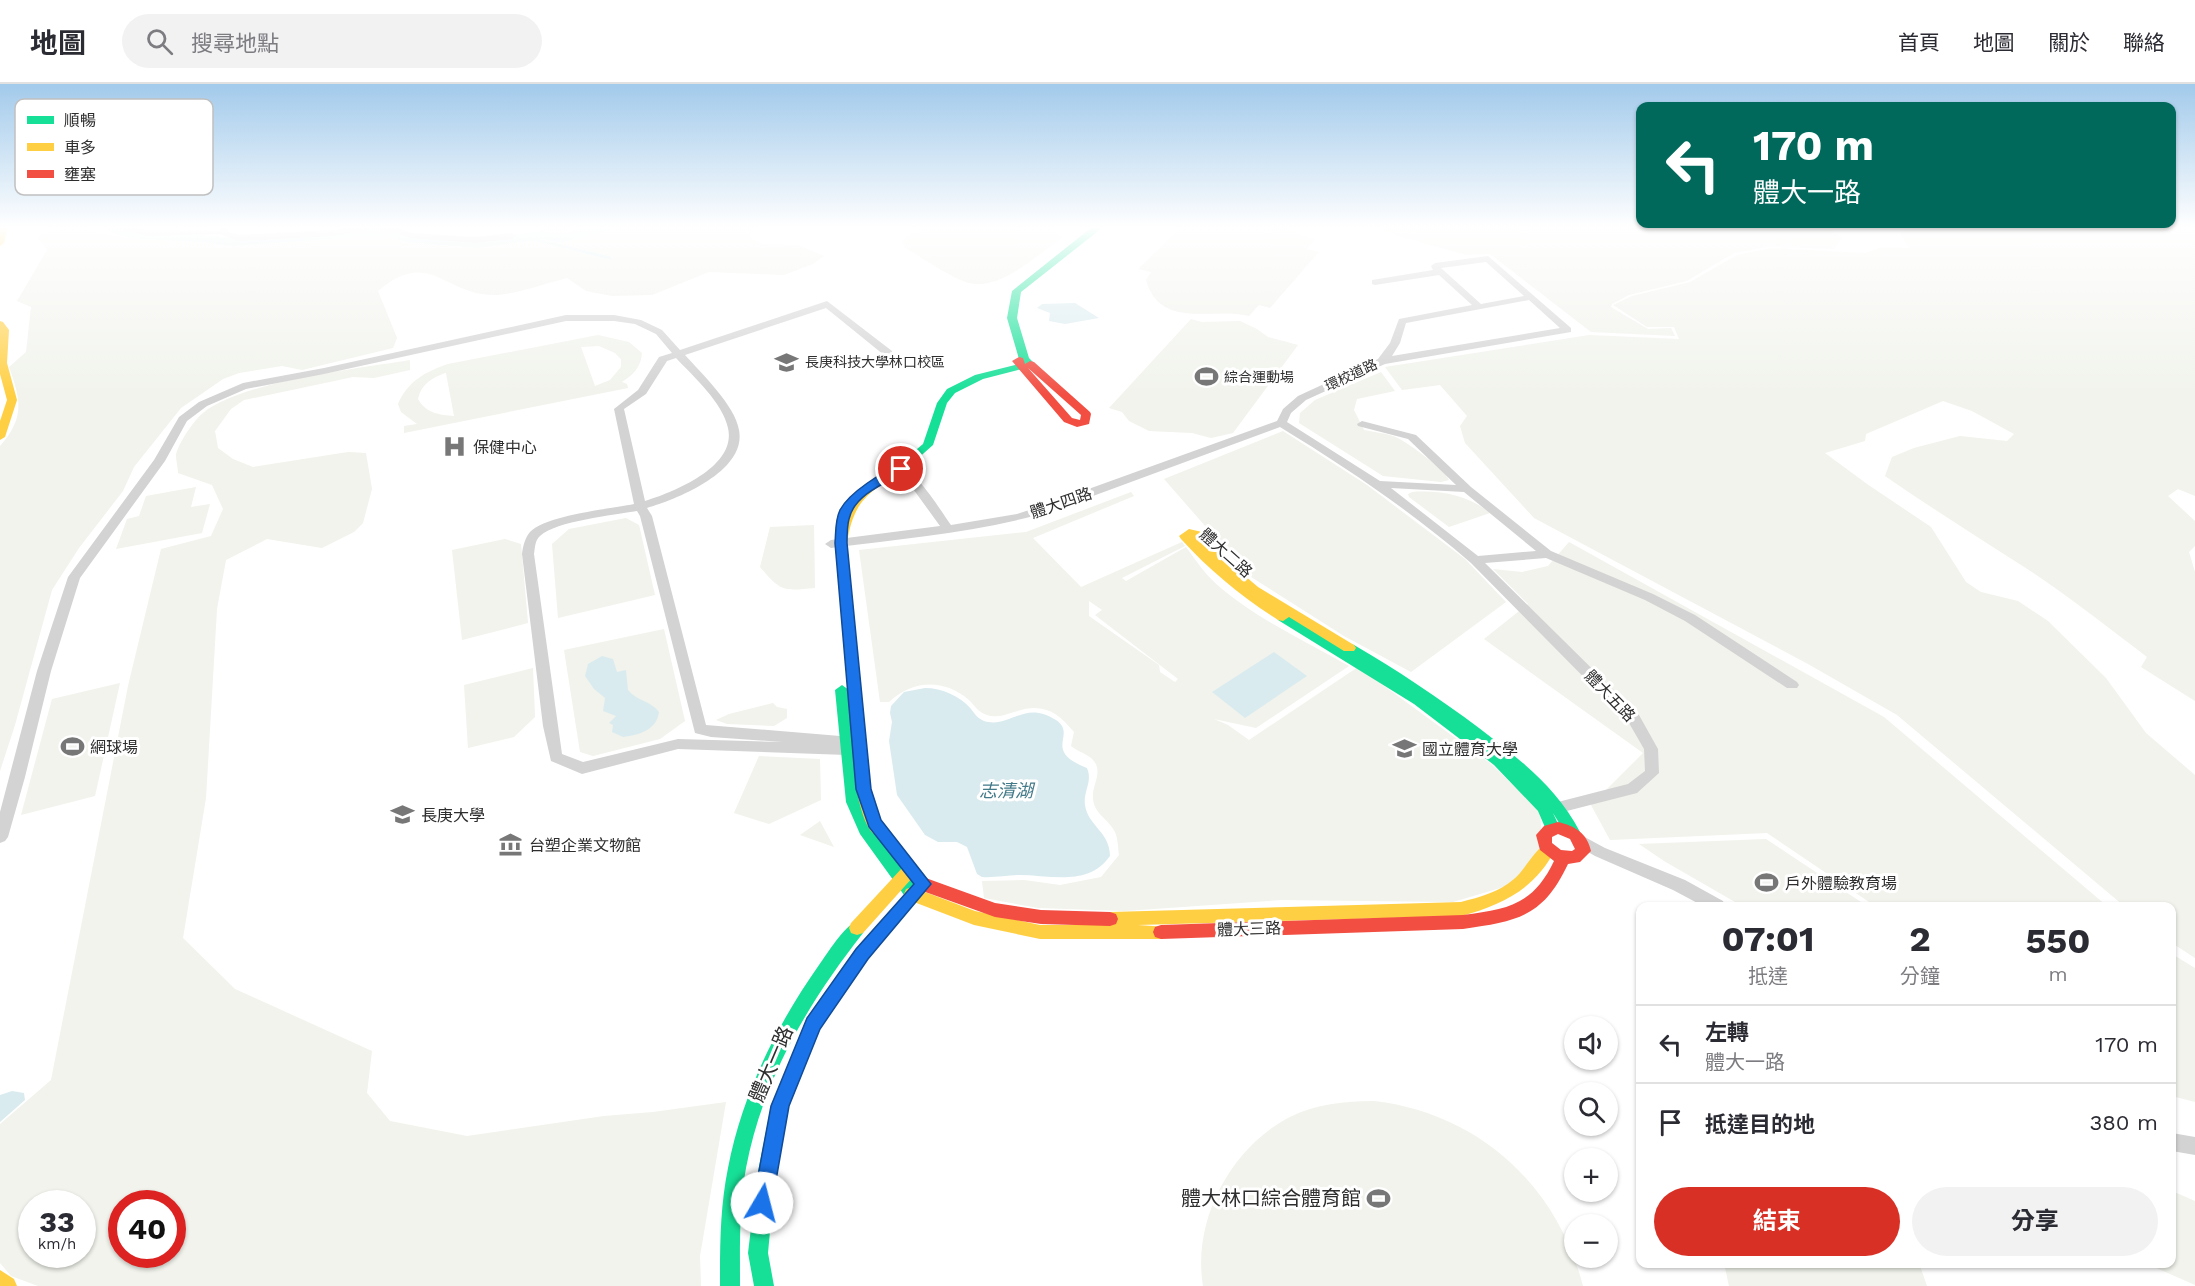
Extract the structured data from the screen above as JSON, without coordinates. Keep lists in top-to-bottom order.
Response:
{
  "streets": {
    "street": [
      "環校道路",
      "體大四路",
      "體大二路",
      "體大五路",
      "體大三路",
      "體大一路"
    ]
  },
  "crossings": [
    ["環校道路", "體大四路"],
    ["環校道路", "體大五路"],
    ["體大四路", "體大五路"],
    ["體大二路", "體大五路"],
    ["體大二路", "體大三路"],
    ["體大三路", "體大一路"]
  ],
  "water": ["志清湖"],
  "places": {
    "school or university": ["長庚科技大學林口校區", "國立體育大學", "長庚大學"],
    "sports": [
      "綜合運動場",
      "網球場",
      "戶外體驗教育場",
      "體大林口綜合體育館"
    ],
    "hospital": ["保健中心"],
    "museum": ["台塑企業文物館"]
  },
  "legend": ["順暢", "車多", "壅塞"],
  "page": {
    "header": "地圖",
    "search": "搜尋地點",
    "nav": [
      "首頁",
      "地圖",
      "關於",
      "聯絡"
    ],
    "turn": ["170 m", "體大一路"],
    "eta": [
      "07:01",
      "抵達",
      "2",
      "分鐘",
      "550",
      "m"
    ],
    "list": [
      {
        "name": "左轉",
        "note": "體大一路",
        "value": "170 m"
      },
      {
        "name": "抵達目的地",
        "value": "380 m"
      }
    ],
    "map_buttons": ["+", "−"],
    "buttons": ["結束", "分享"],
    "speed": "33 km/h",
    "limit": "40"
  }
}
